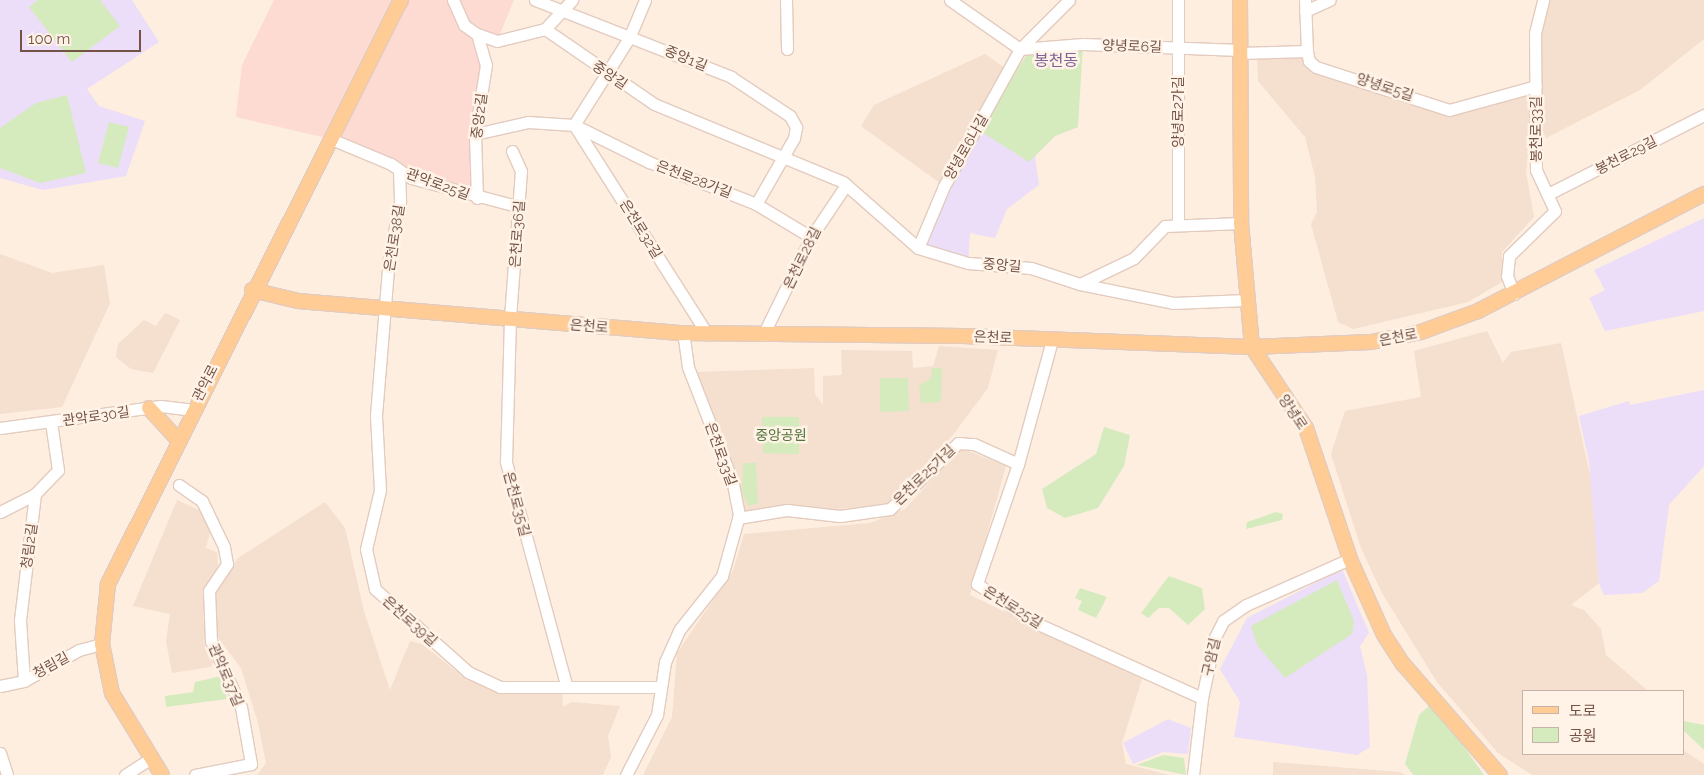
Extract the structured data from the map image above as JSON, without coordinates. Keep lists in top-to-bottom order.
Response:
{
  "streets": {
    "main road": ["은천로", "관악로", "양녕로"],
    "street": [
      "양녕로6길",
      "중앙1길",
      "중앙길",
      "양녕로5길",
      "양녕로2가길",
      "중앙2길",
      "봉천로33길",
      "양녕로6나길",
      "봉천로29길",
      "은천로28가길",
      "관악로25길",
      "은천로32길",
      "은천로36길",
      "은천로38길",
      "은천로28길",
      "관악로30길",
      "은천로33길",
      "은천로25가길",
      "은천로35길",
      "청림2길",
      "은천로25길",
      "은천로39길",
      "구암길",
      "청림길",
      "관악로37길"
    ]
  },
  "crossings": [
    ["양녕로6길", "양녕로2가길"],
    ["양녕로6길", "양녕로6나길"],
    ["양녕로6길", "양녕로"],
    ["중앙1길", "중앙길"],
    ["중앙길", "양녕로6나길"],
    ["중앙길", "은천로28길"],
    ["중앙길", "양녕로"],
    ["양녕로5길", "봉천로33길"],
    ["중앙2길", "은천로28가길"],
    ["중앙2길", "관악로25길"],
    ["봉천로33길", "봉천로29길"],
    ["봉천로33길", "은천로"],
    ["은천로28가길", "은천로32길"],
    ["은천로28가길", "은천로28길"],
    ["관악로25길", "은천로36길"],
    ["관악로25길", "은천로38길"],
    ["관악로25길", "관악로"],
    ["은천로32길", "은천로"],
    ["은천로36길", "은천로"],
    ["은천로36길", "은천로35길"],
    ["은천로38길", "은천로"],
    ["은천로38길", "은천로39길"],
    ["은천로28길", "은천로"],
    ["은천로", "관악로"],
    ["은천로", "양녕로"],
    ["은천로", "은천로33길"],
    ["은천로", "은천로35길"],
    ["은천로", "은천로25길"],
    ["은천로", "은천로39길"],
    ["관악로", "관악로30길"],
    ["관악로", "청림길"],
    ["양녕로", "구암길"],
    ["은천로33길", "은천로25가길"],
    ["은천로33길", "은천로39길"],
    ["은천로25가길", "은천로25길"],
    ["은천로35길", "은천로39길"],
    ["청림2길", "청림길"],
    ["은천로25길", "구암길"]
  ],
  "districts": ["봉천동"],
  "parks": ["중앙공원"],
  "legend": ["도로", "공원"],
  "scale_bar": "100 m"
}
